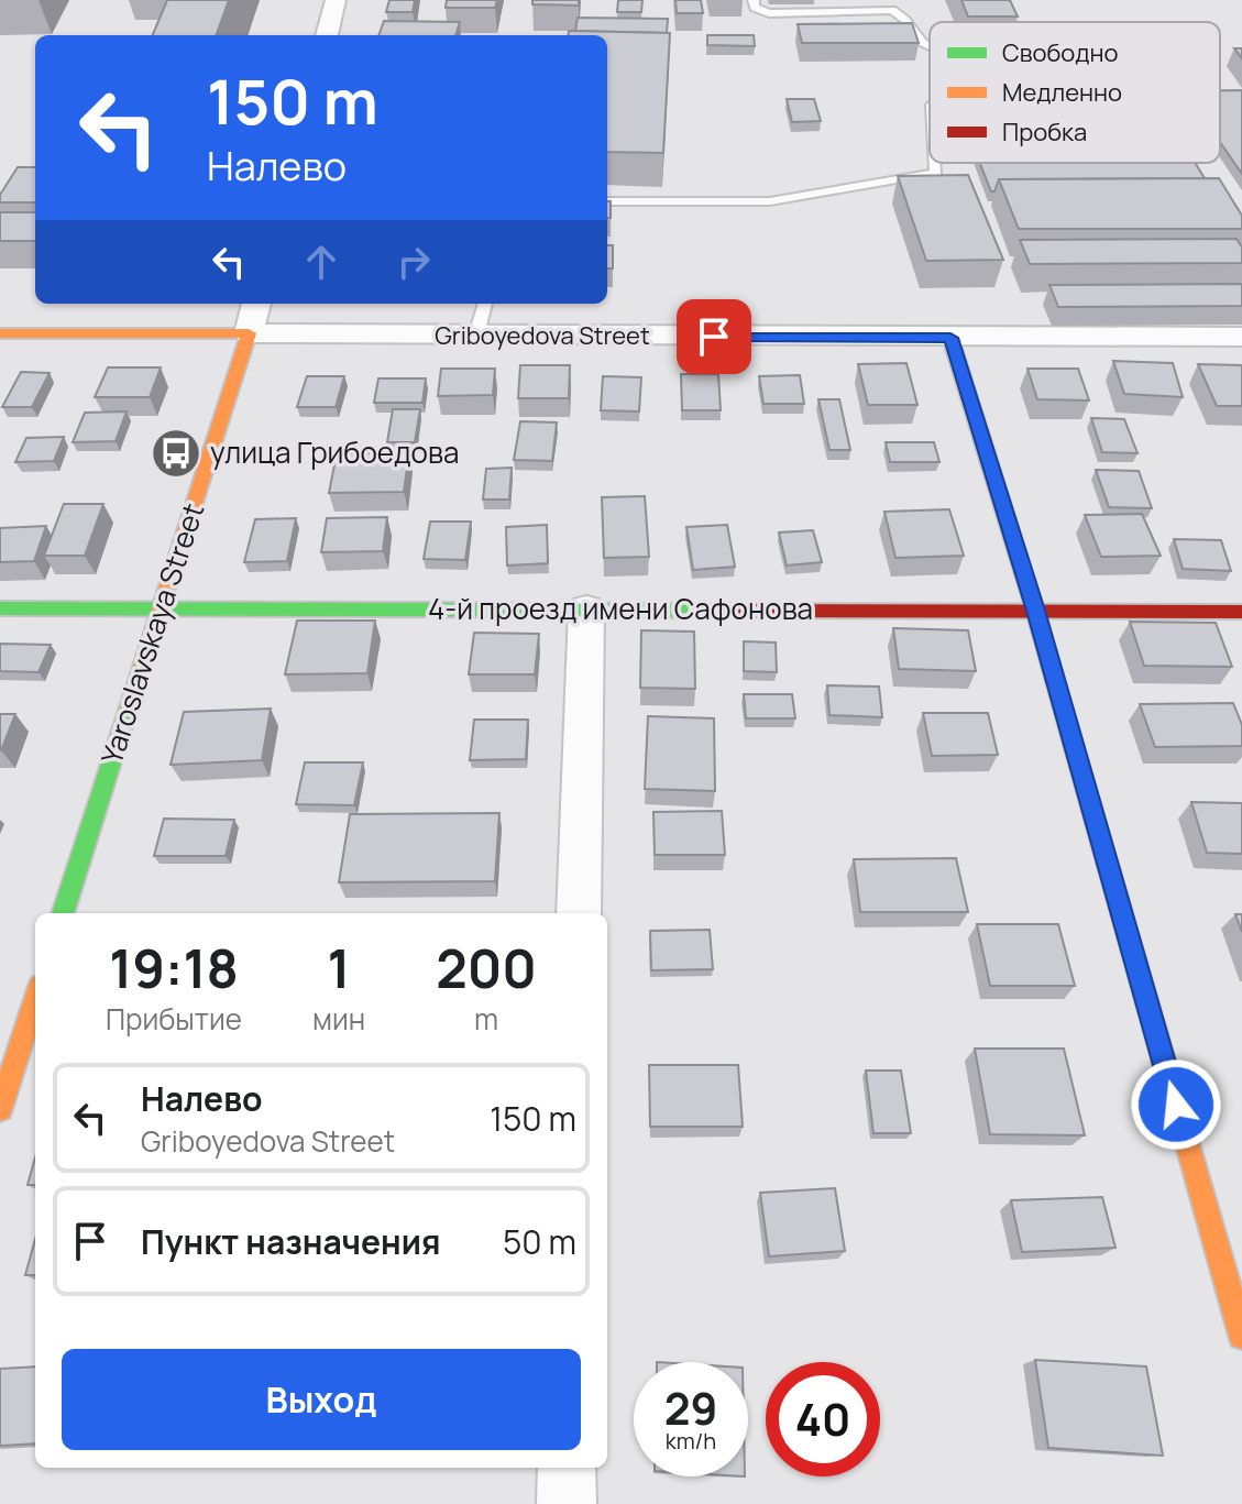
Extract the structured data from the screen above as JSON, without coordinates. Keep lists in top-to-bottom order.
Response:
{
  "streets": {
    "street": ["Griboyedova Street", "4-й проезд имени Сафонова", "Yaroslavskaya Street"]
  },
  "crossings": [
    ["Griboyedova Street", "Yaroslavskaya Street"],
    ["4-й проезд имени Сафонова", "Yaroslavskaya Street"]
  ],
  "places": {
    "bus stop": ["улица Грибоедова"]
  },
  "legend": ["Свободно", "Медленно", "Пробка"],
  "page": {
    "turn": ["150 m", "Налево"],
    "eta": [
      "19:18",
      "Прибытие",
      "1",
      "мин",
      "200",
      "m"
    ],
    "list": [
      {
        "name": "Налево",
        "note": "Griboyedova Street",
        "value": "150 m"
      },
      {
        "name": "Пункт назначения",
        "value": "50 m"
      }
    ],
    "buttons": "Выход",
    "speed": "29 km/h",
    "limit": "40"
  }
}
